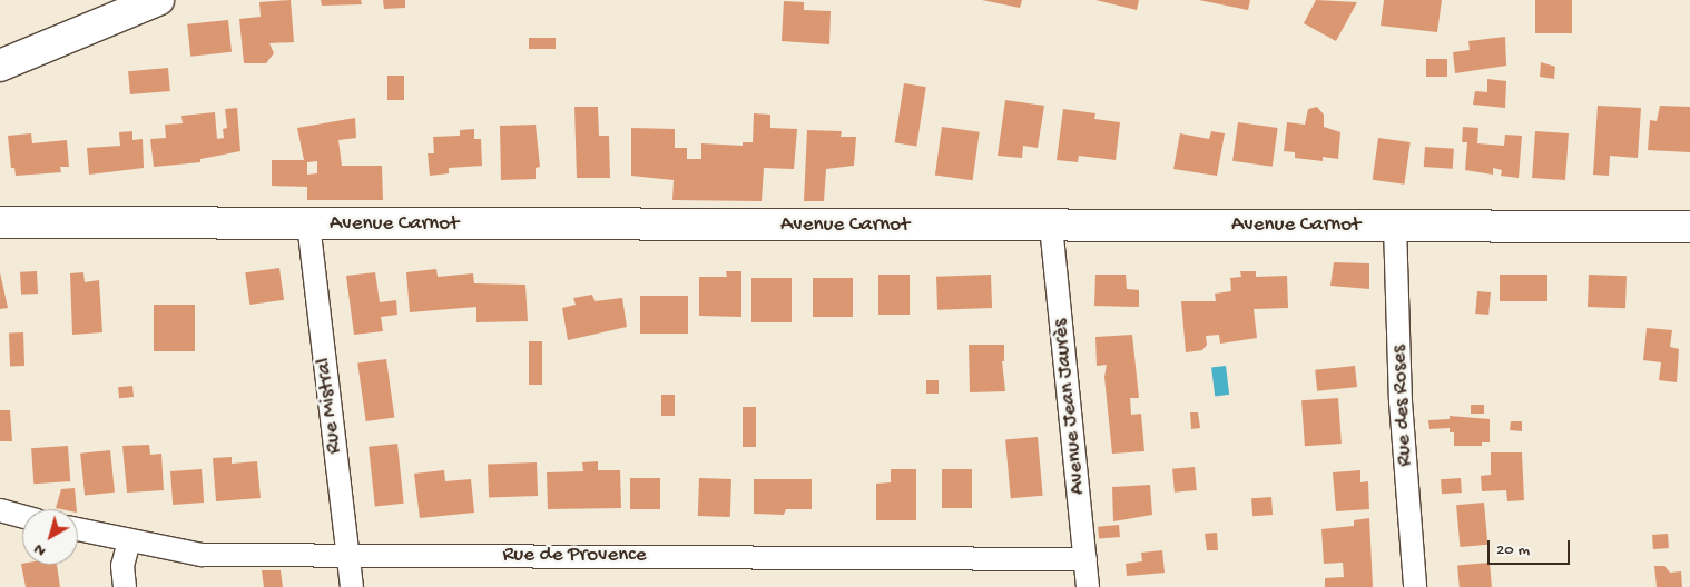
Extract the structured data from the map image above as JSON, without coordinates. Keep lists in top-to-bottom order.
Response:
{
  "streets": {
    "street": [
      "Avenue Carnot",
      "Rue Mistral",
      "Rue des Roses",
      "Avenue Jean Jaurès",
      "Rue de Provence"
    ]
  },
  "crossings": [
    ["Avenue Carnot", "Rue Mistral"],
    ["Avenue Carnot", "Rue des Roses"],
    ["Avenue Carnot", "Avenue Jean Jaurès"],
    ["Rue Mistral", "Rue de Provence"],
    ["Avenue Jean Jaurès", "Rue de Provence"]
  ],
  "scale_bar": "20 m",
  "north": "bottom left"
}
